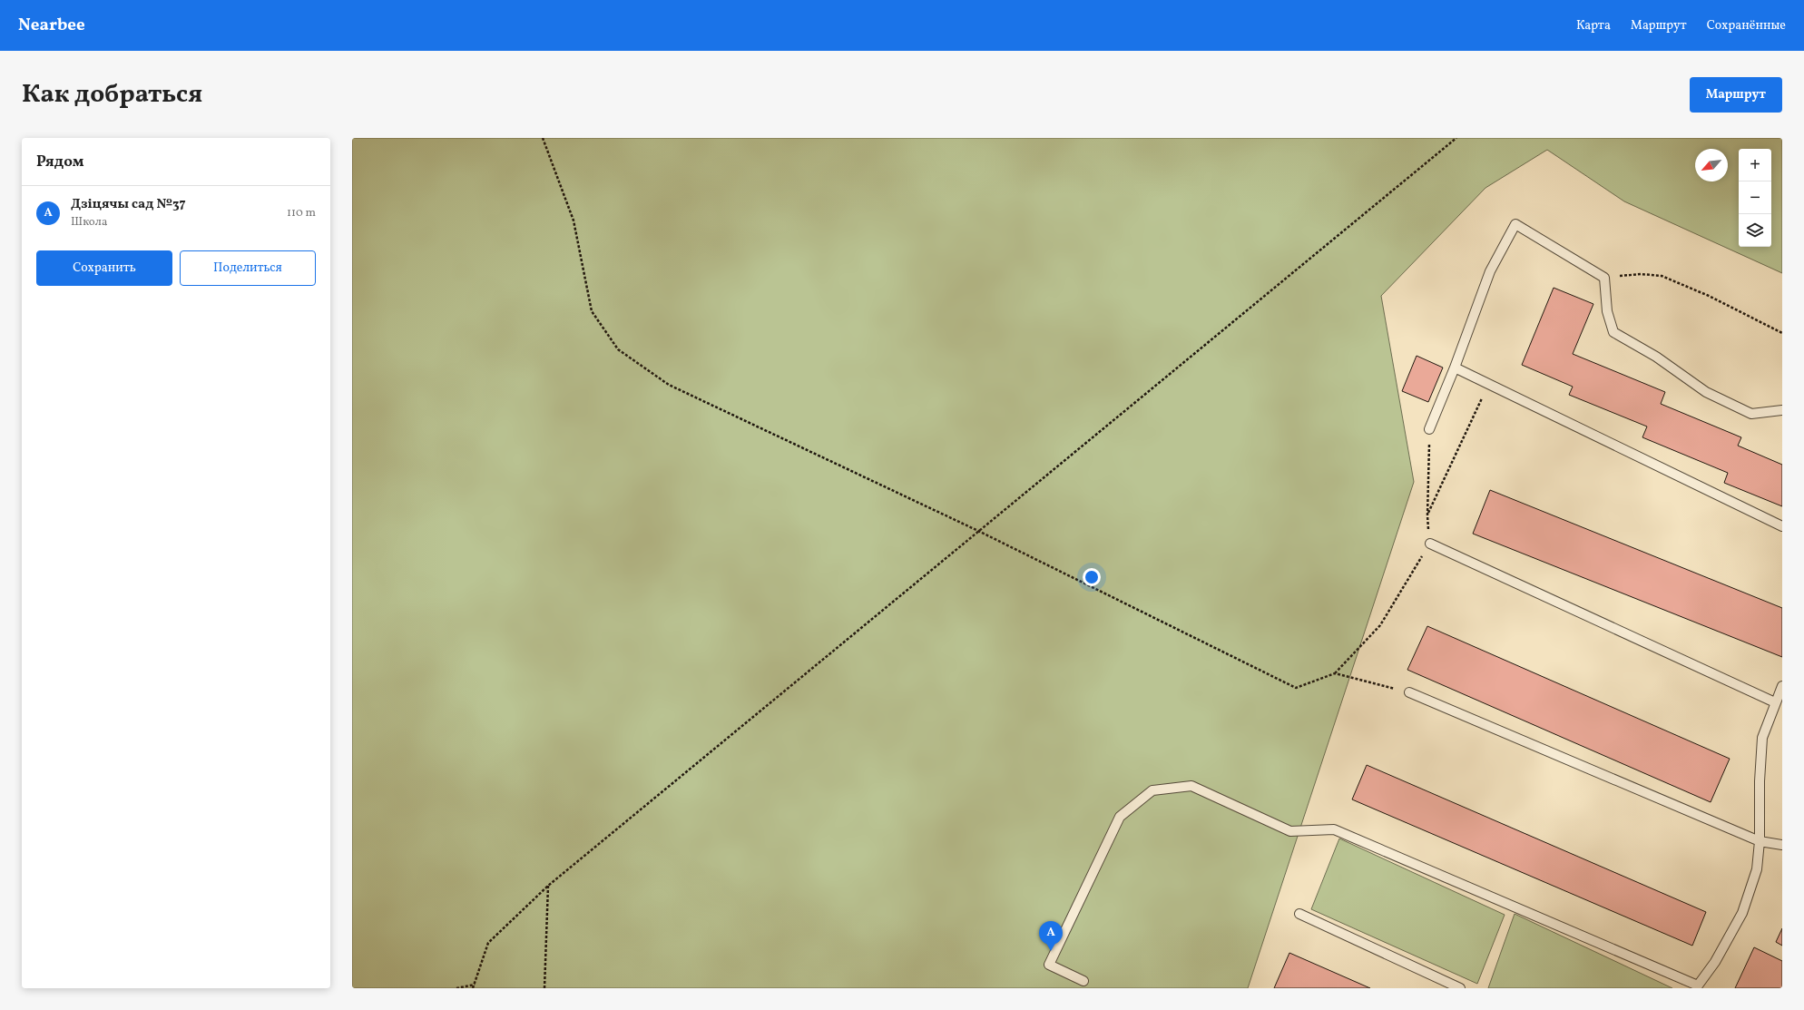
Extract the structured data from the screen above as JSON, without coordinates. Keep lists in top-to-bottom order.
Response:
{
  "north": "bottom left",
  "page": {
    "header": "Nearbee",
    "nav": ["Карта", "Маршрут", "Сохранённые"],
    "title": "Как добраться",
    "buttons": [
      "Маршрут",
      ["Сохранить", "Поделиться"]
    ],
    "heading": "Рядом",
    "map_buttons": ["+", "−"],
    "list": [
      {
        "mark": "A",
        "name": "Дзіцячы сад №37",
        "note": "Школа",
        "value": "110 m"
      }
    ],
    "pins": "A"
  }
}
